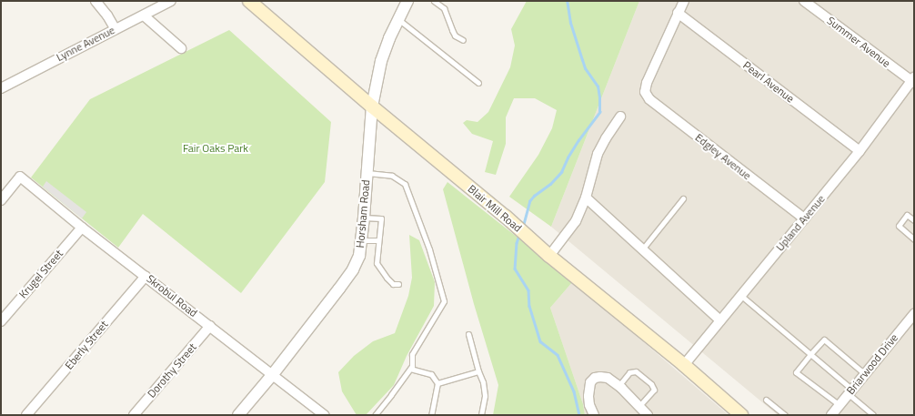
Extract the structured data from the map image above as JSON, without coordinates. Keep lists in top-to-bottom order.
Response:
{
  "streets": {
    "main road": ["Blair Mill Road"],
    "street": [
      "Summer Avenue",
      "Lynne Avenue",
      "Pearl Avenue",
      "Edgley Avenue",
      "Horsham Road",
      "Upland Avenue",
      "Krugel Street",
      "Skrobul Road",
      "Eberly Street",
      "Briarwood Drive",
      "Dorothy Street"
    ]
  },
  "crossings": [
    ["Summer Avenue", "Upland Avenue"],
    ["Pearl Avenue", "Edgley Avenue"],
    ["Pearl Avenue", "Upland Avenue"],
    ["Edgley Avenue", "Upland Avenue"],
    ["Blair Mill Road", "Horsham Road"],
    ["Blair Mill Road", "Upland Avenue"],
    ["Horsham Road", "Skrobul Road"],
    ["Krugel Street", "Skrobul Road"],
    ["Skrobul Road", "Eberly Street"],
    ["Skrobul Road", "Dorothy Street"]
  ],
  "parks": ["Fair Oaks Park"]
}
